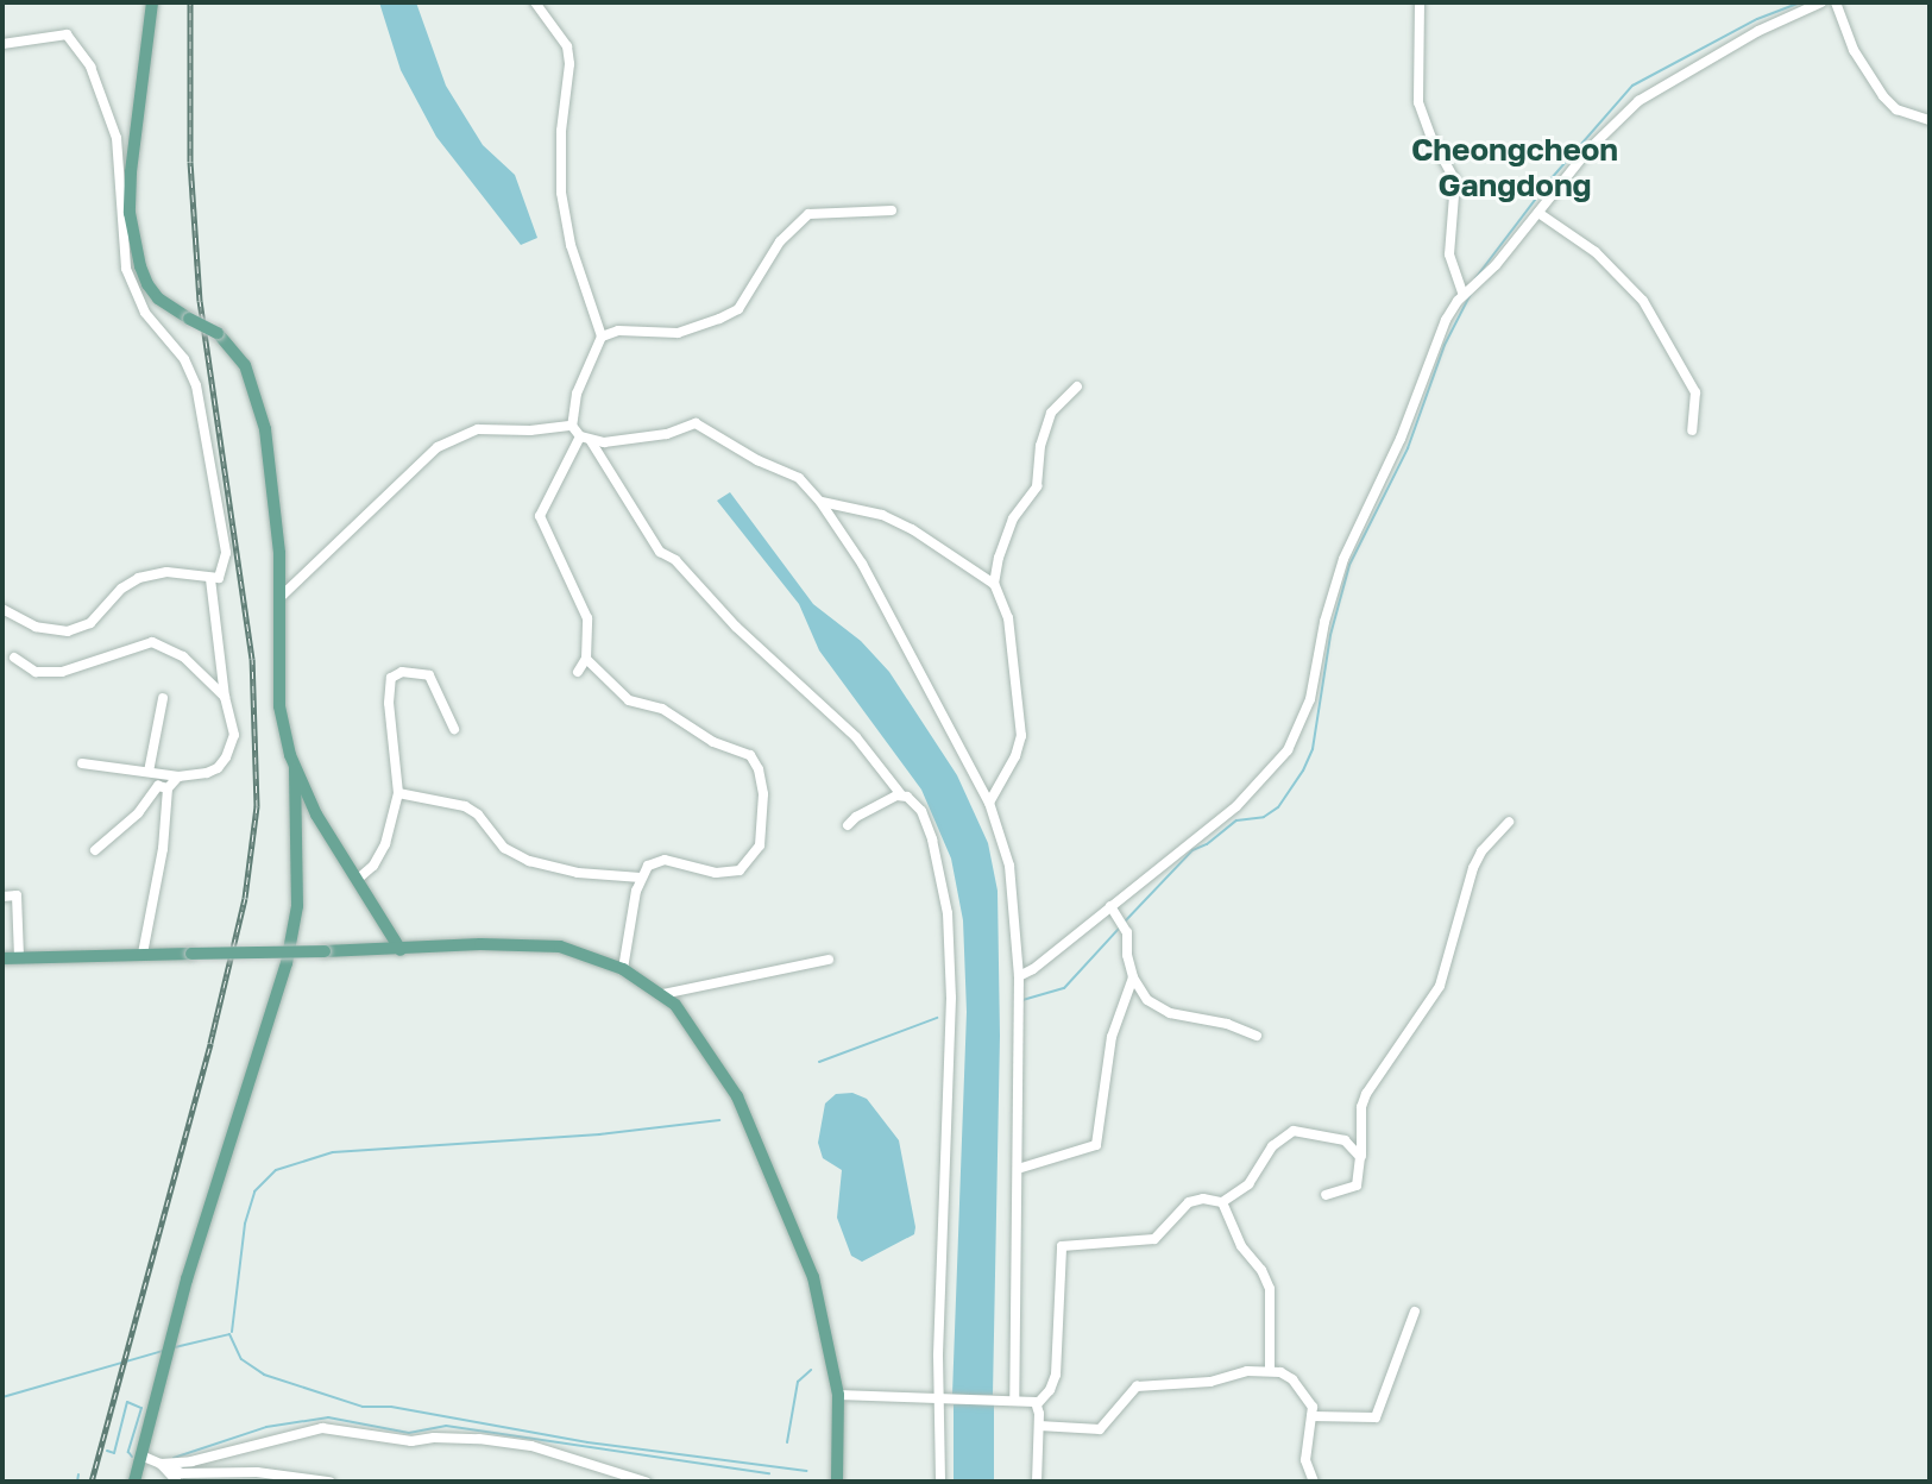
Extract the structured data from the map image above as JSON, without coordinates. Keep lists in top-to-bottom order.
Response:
{
  "districts": ["Cheongcheon Gangdong"]
}
